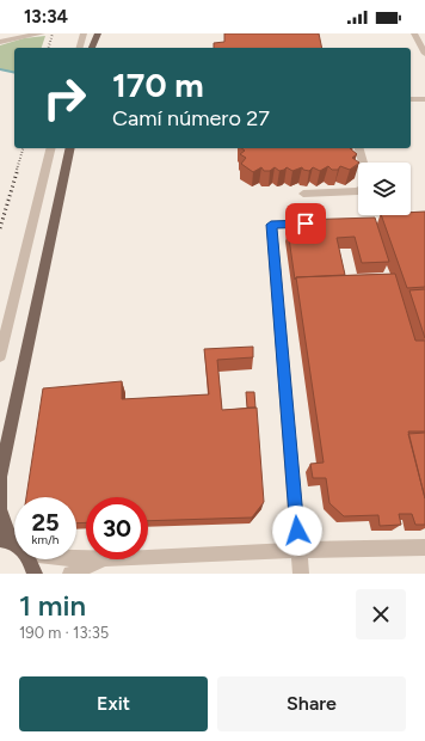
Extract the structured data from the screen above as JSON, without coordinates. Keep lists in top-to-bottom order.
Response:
{
  "page": {
    "status": "13:34",
    "turn": ["170 m", "Camí número 27"],
    "speed": "25 km/h",
    "limit": "30",
    "heading": ["1 min", "190 m · 13:35"],
    "buttons": ["Exit", "Share"]
  }
}
